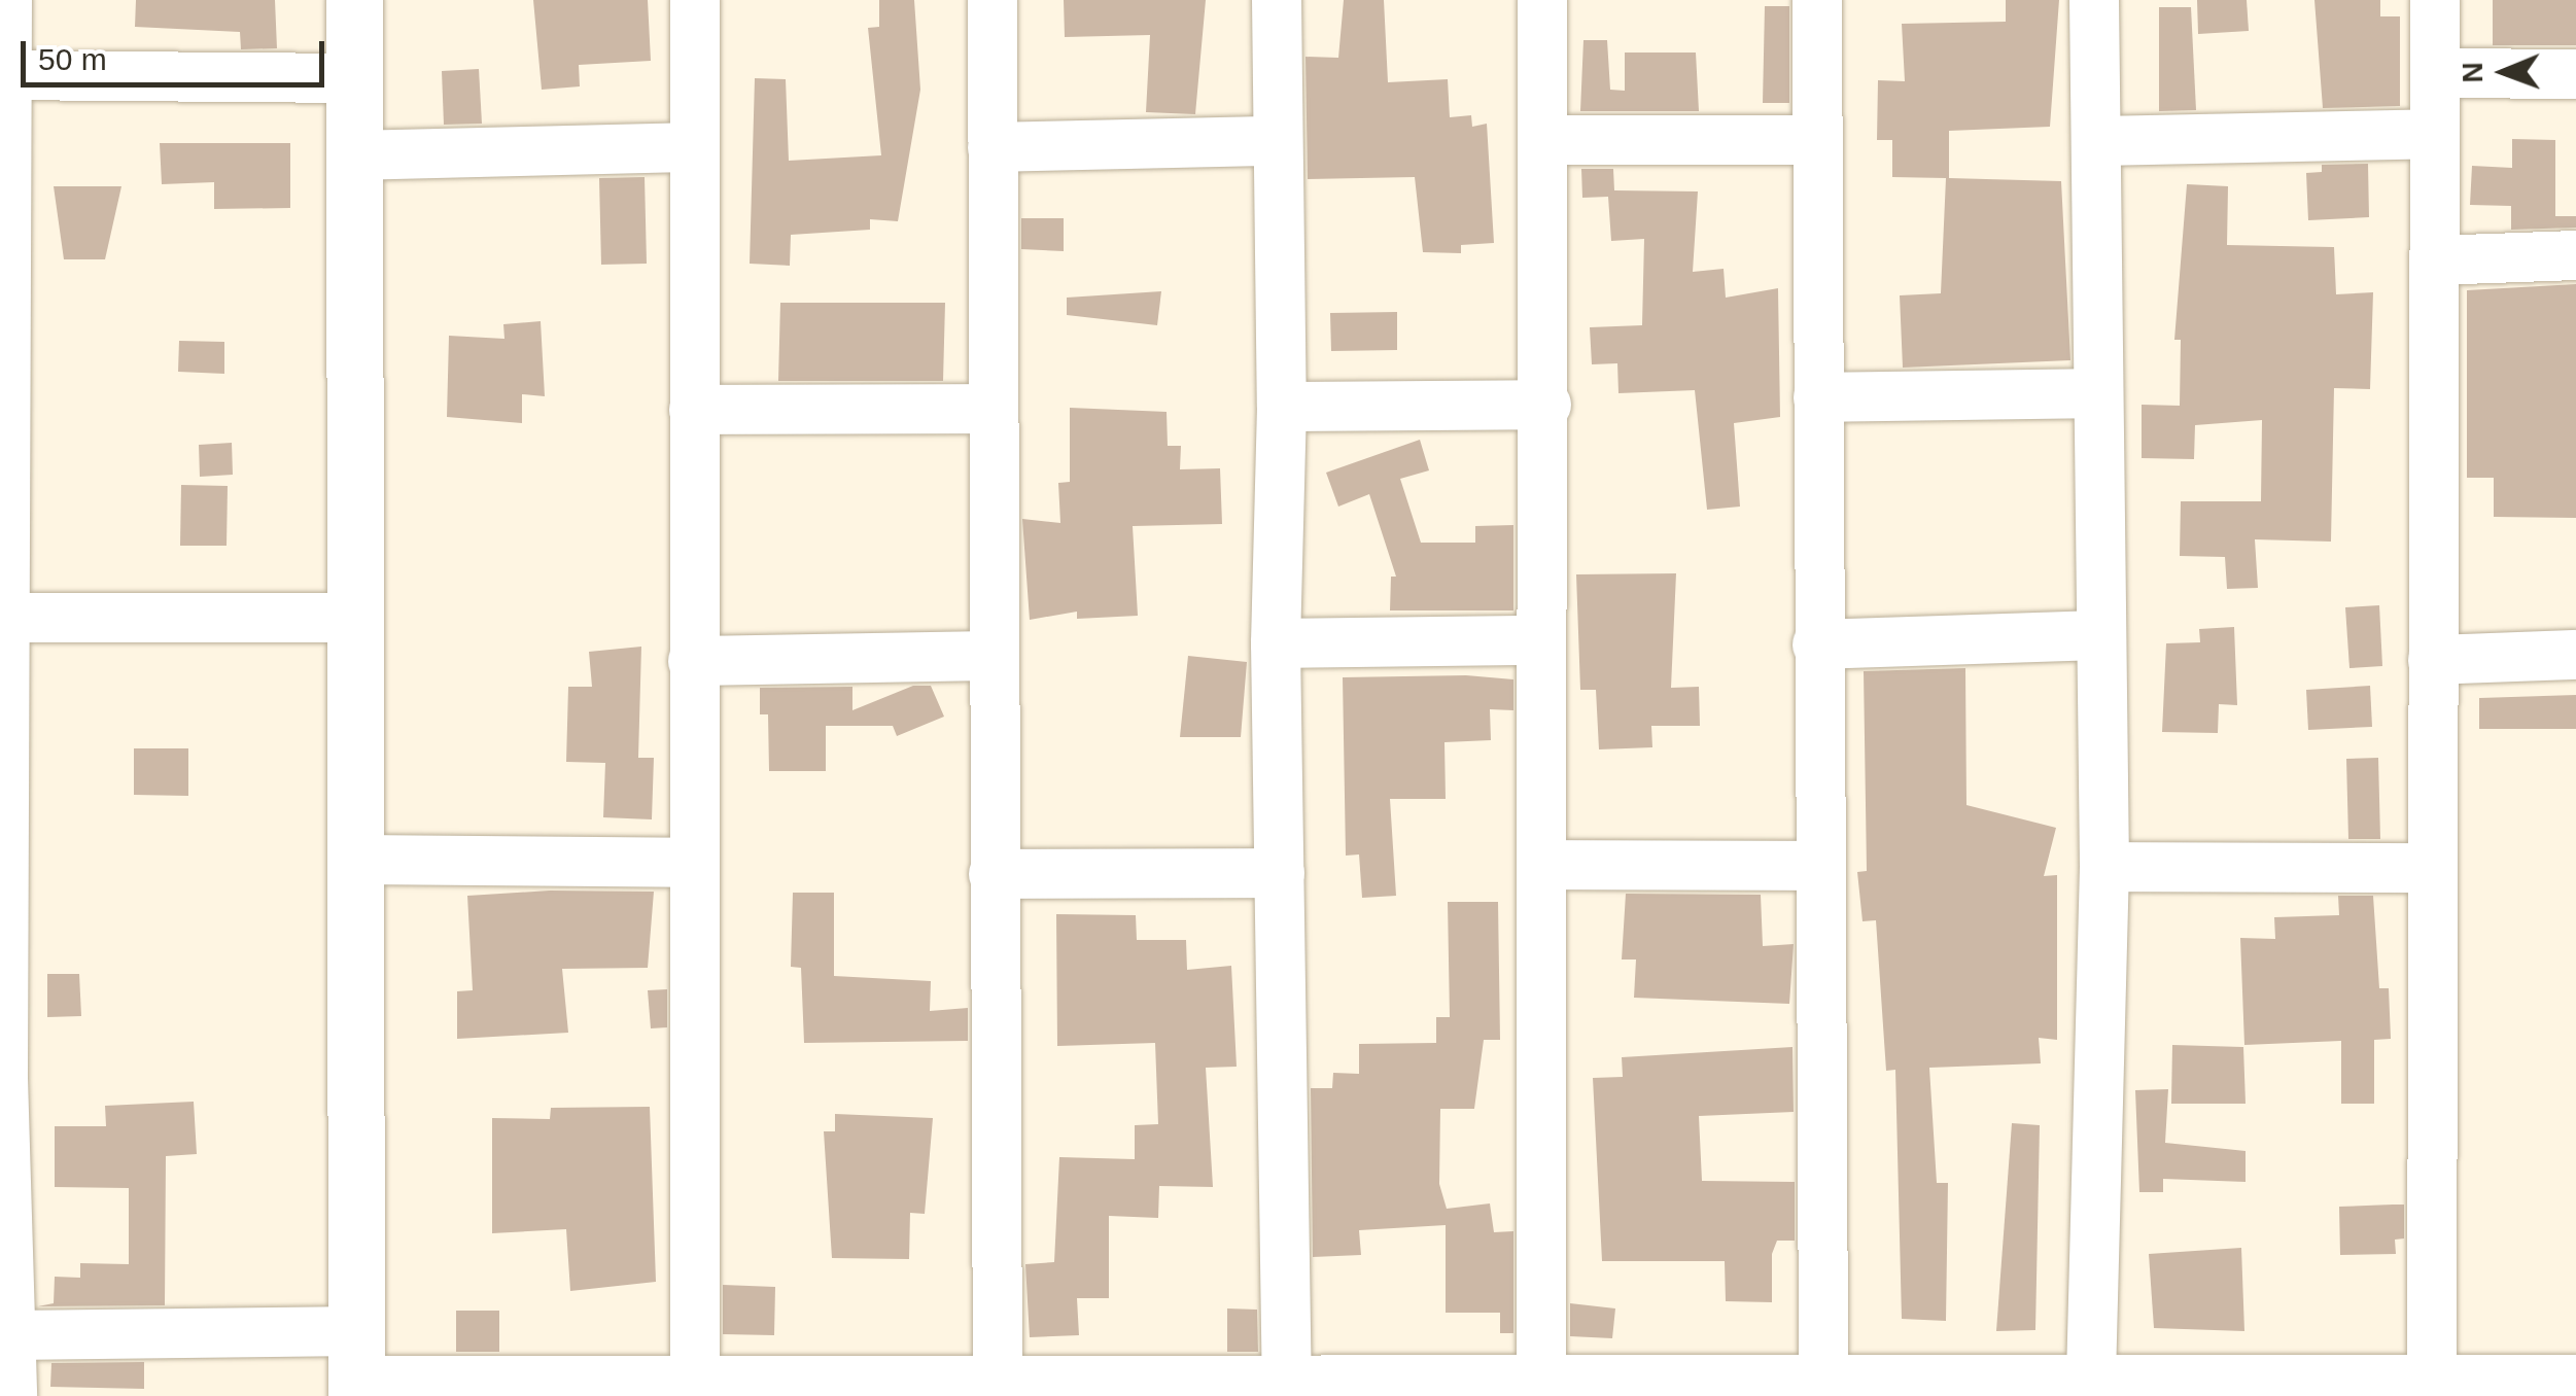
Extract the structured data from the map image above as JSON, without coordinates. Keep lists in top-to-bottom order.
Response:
{
  "scale_bar": "50 m",
  "north": "left"
}
